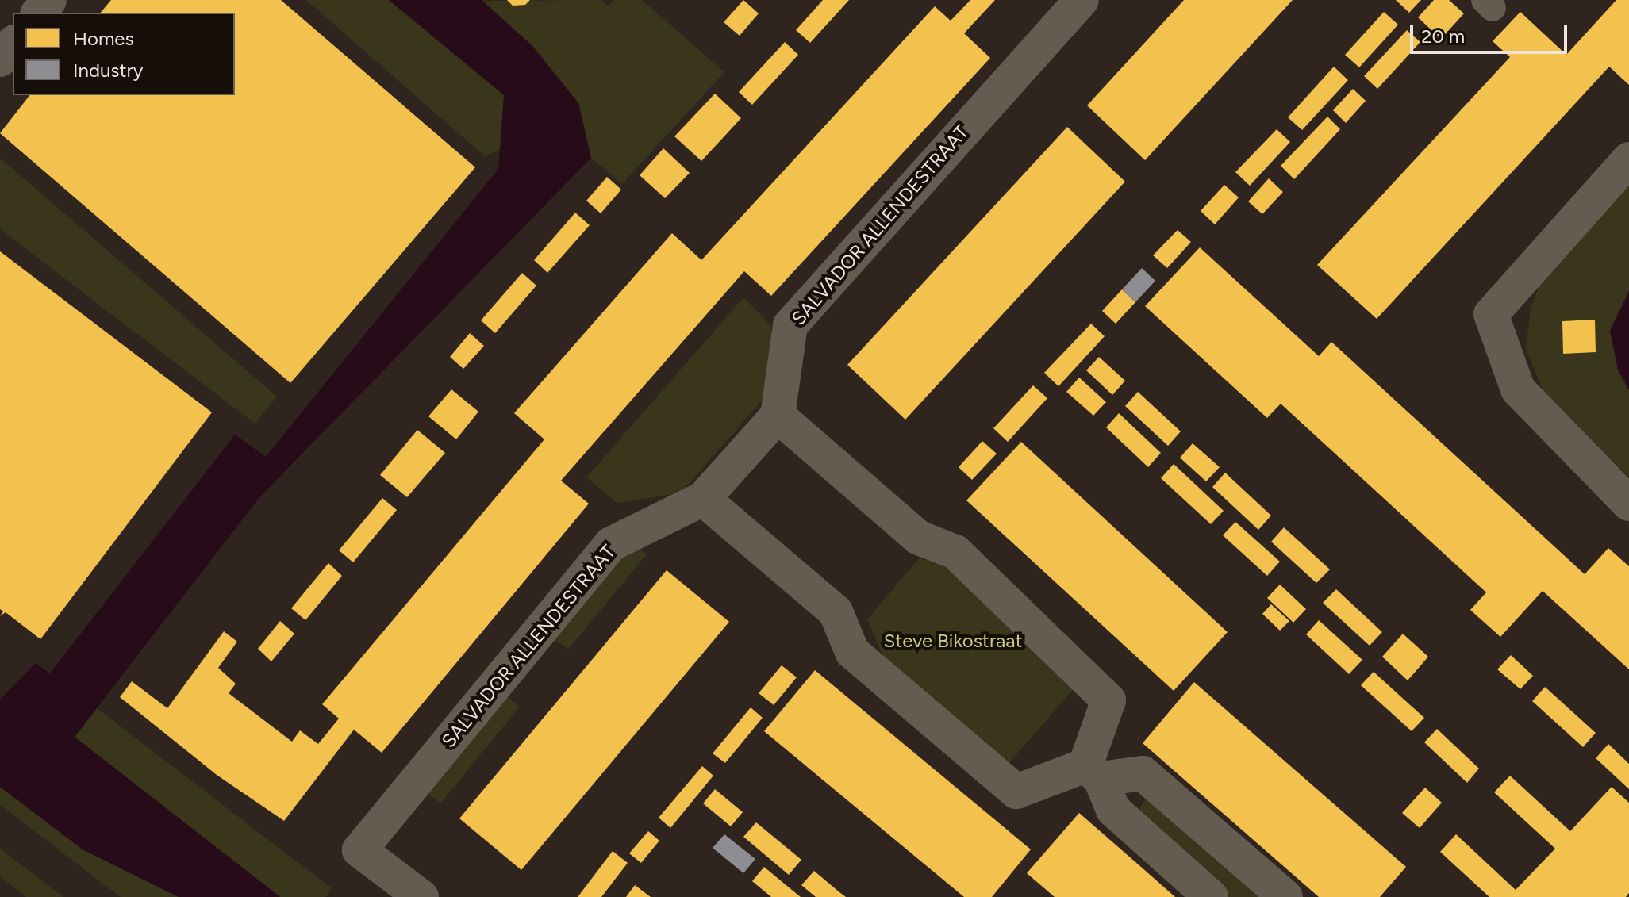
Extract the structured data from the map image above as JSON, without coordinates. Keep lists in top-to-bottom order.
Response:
{
  "streets": {
    "street": ["SALVADOR ALLENDESTRAAT"]
  },
  "parks": ["Steve Bikostraat"],
  "legend": ["Homes", "Industry"],
  "scale_bar": "20 m"
}
